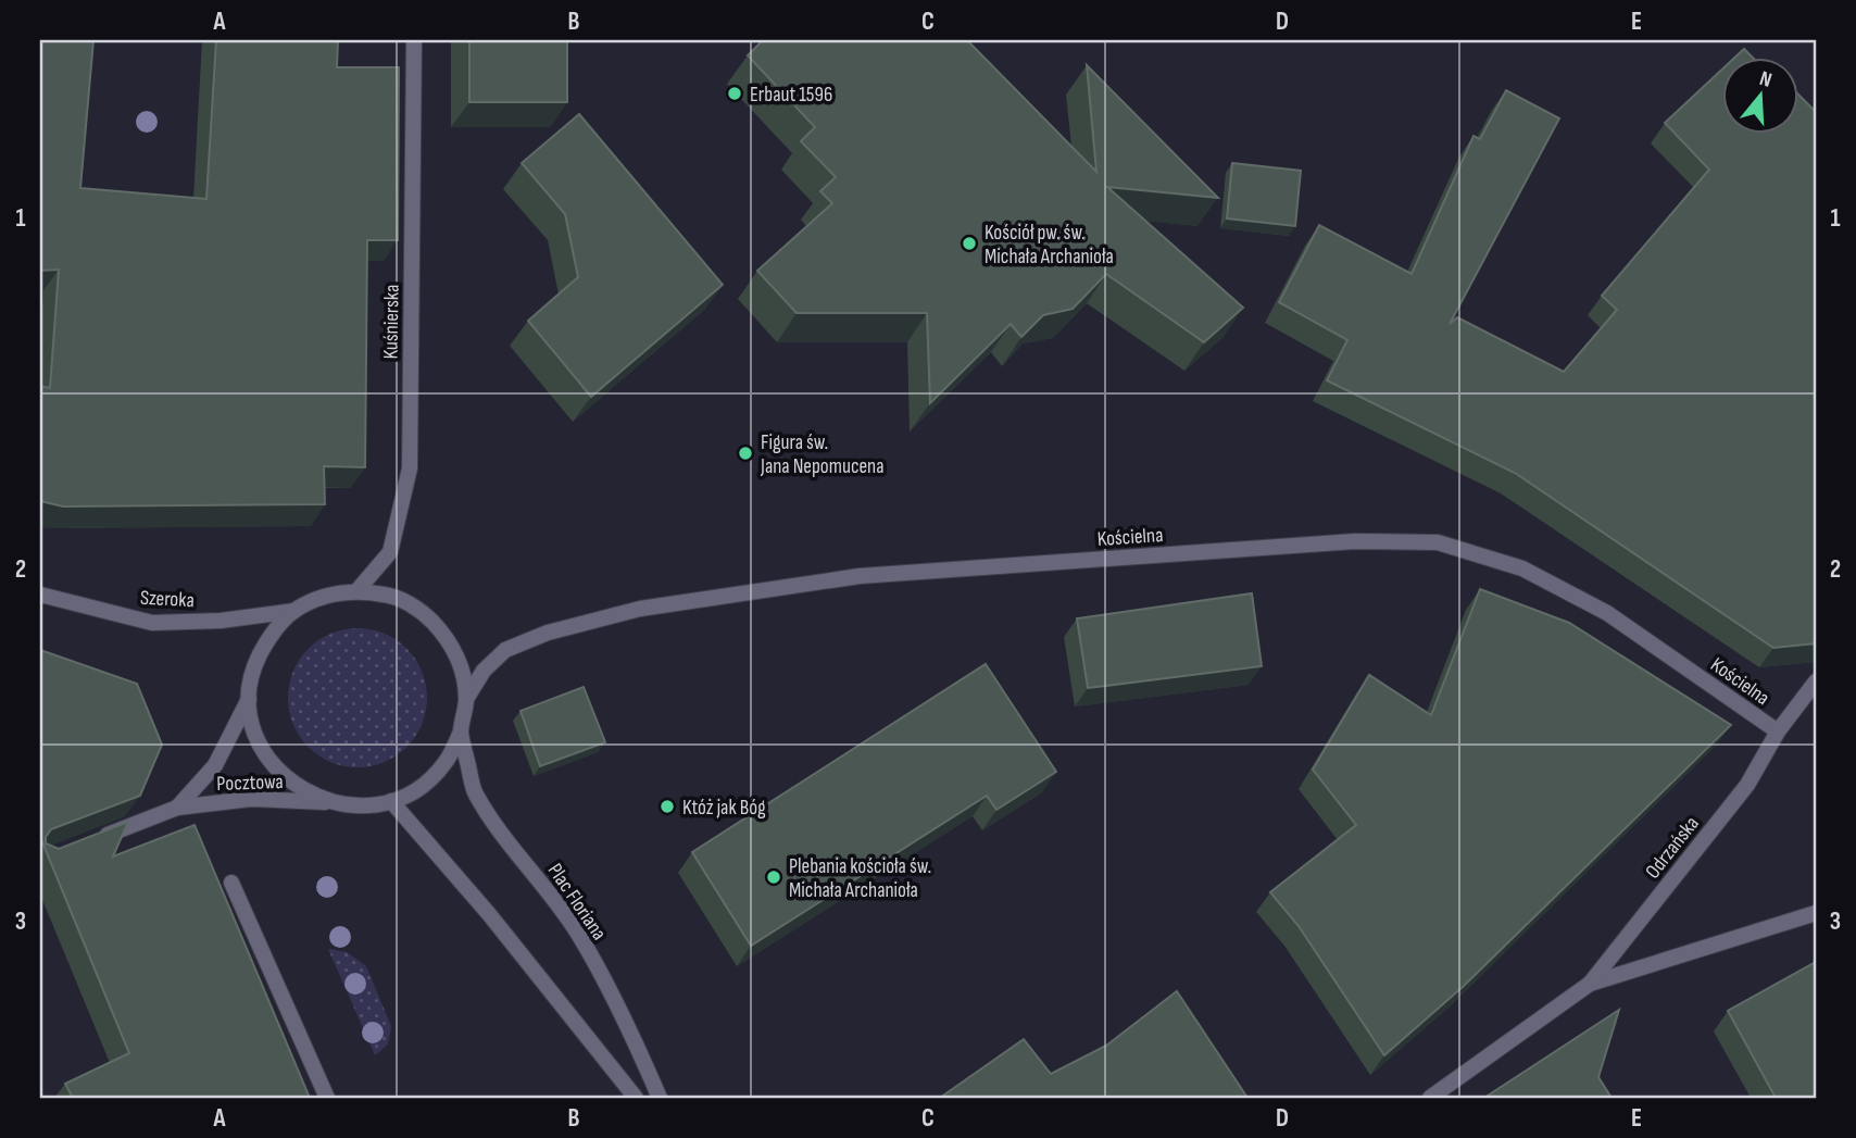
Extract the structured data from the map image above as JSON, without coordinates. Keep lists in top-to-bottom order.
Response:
{
  "streets": {
    "street": [
      "Kuśnierska",
      "Kościelna",
      "Szeroka",
      "Pocztowa",
      "Odrzańska",
      "Plac Floriana"
    ]
  },
  "crossings": [
    ["Kuśnierska", "Kościelna"],
    ["Kuśnierska", "Szeroka"],
    ["Kuśnierska", "Pocztowa"],
    ["Kuśnierska", "Plac Floriana"],
    ["Kościelna", "Szeroka"],
    ["Kościelna", "Pocztowa"],
    ["Kościelna", "Odrzańska"],
    ["Kościelna", "Plac Floriana"],
    ["Szeroka", "Pocztowa"],
    ["Szeroka", "Plac Floriana"],
    ["Pocztowa", "Plac Floriana"]
  ],
  "places": [
    "Erbaut 1596",
    "Kościół pw. św. Michała Archanioła",
    "Figura św. Jana Nepomucena",
    "Któż jak Bóg",
    "Plebania kościoła św. Michała Archanioła"
  ],
  "north": "top",
  "grid": {
    "columns": [
      "A",
      "B",
      "C",
      "D",
      "E"
    ],
    "rows": ["1", "2", "3"]
  }
}
